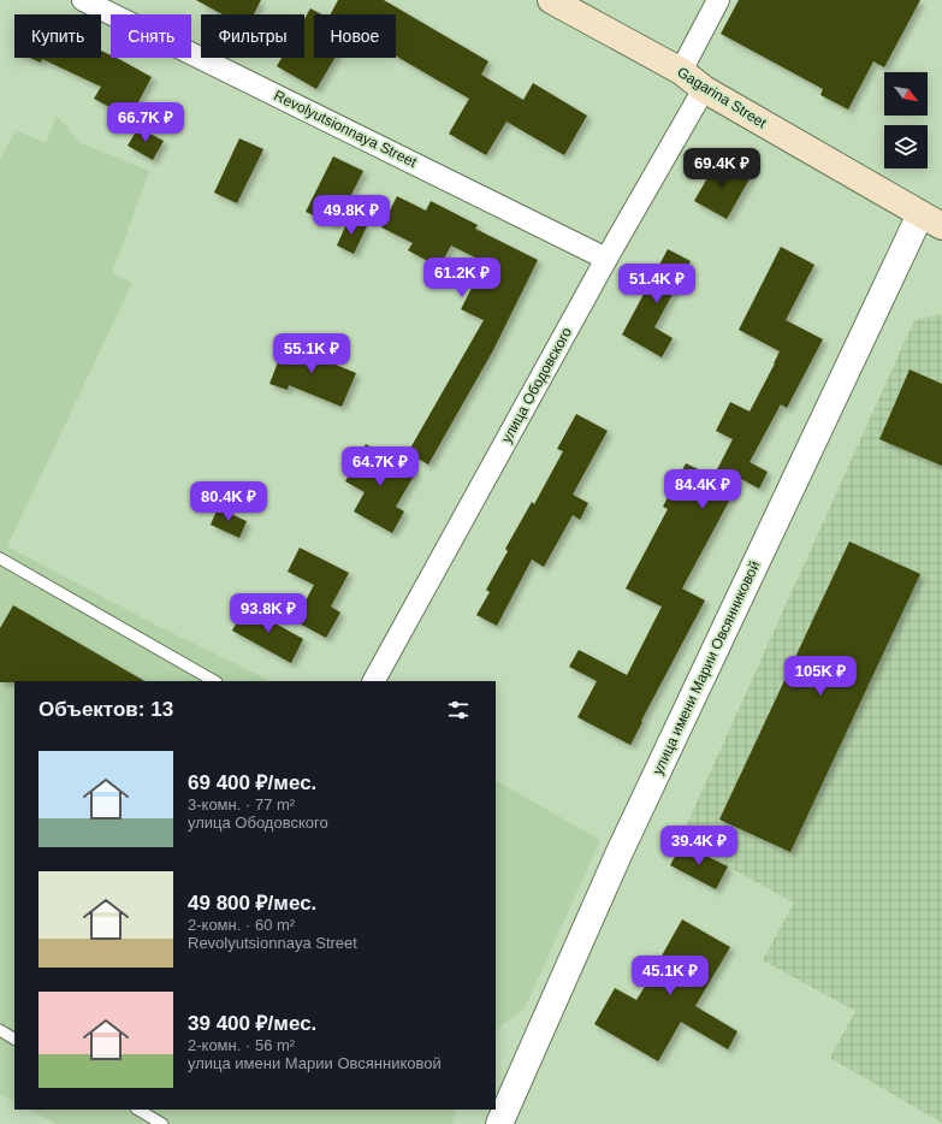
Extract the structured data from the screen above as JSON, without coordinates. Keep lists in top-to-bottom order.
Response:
{
  "streets": {
    "main road": ["Gagarina Street"],
    "street": ["Revolyutsionnaya Street", "улица Ободовского", "улица имени Марии Овсянниковой"]
  },
  "crossings": [
    ["Gagarina Street", "улица Ободовского"],
    ["Gagarina Street", "улица имени Марии Овсянниковой"],
    ["Revolyutsionnaya Street", "улица Ободовского"]
  ],
  "north": "bottom right",
  "page": {
    "chip": [
      "Купить",
      "Снять",
      "Фильтры",
      "Новое"
    ],
    "price": [
      "66.7K ₽",
      "69.4K ₽",
      "49.8K ₽",
      "61.2K ₽",
      "51.4K ₽",
      "55.1K ₽",
      "64.7K ₽",
      "84.4K ₽",
      "80.4K ₽",
      "93.8K ₽",
      "105K ₽",
      "39.4K ₽",
      "45.1K ₽"
    ],
    "heading": "Объектов: 13",
    "list": [
      {
        "name": "69 400 ₽/мес.",
        "note": "3-комн. · 77 m² · улица Ободовского"
      },
      {
        "name": "49 800 ₽/мес.",
        "note": "2-комн. · 60 m² · Revolyutsionnaya Street"
      },
      {
        "name": "39 400 ₽/мес.",
        "note": "2-комн. · 56 m² · улица имени Марии Овсянниковой"
      }
    ]
  }
}
